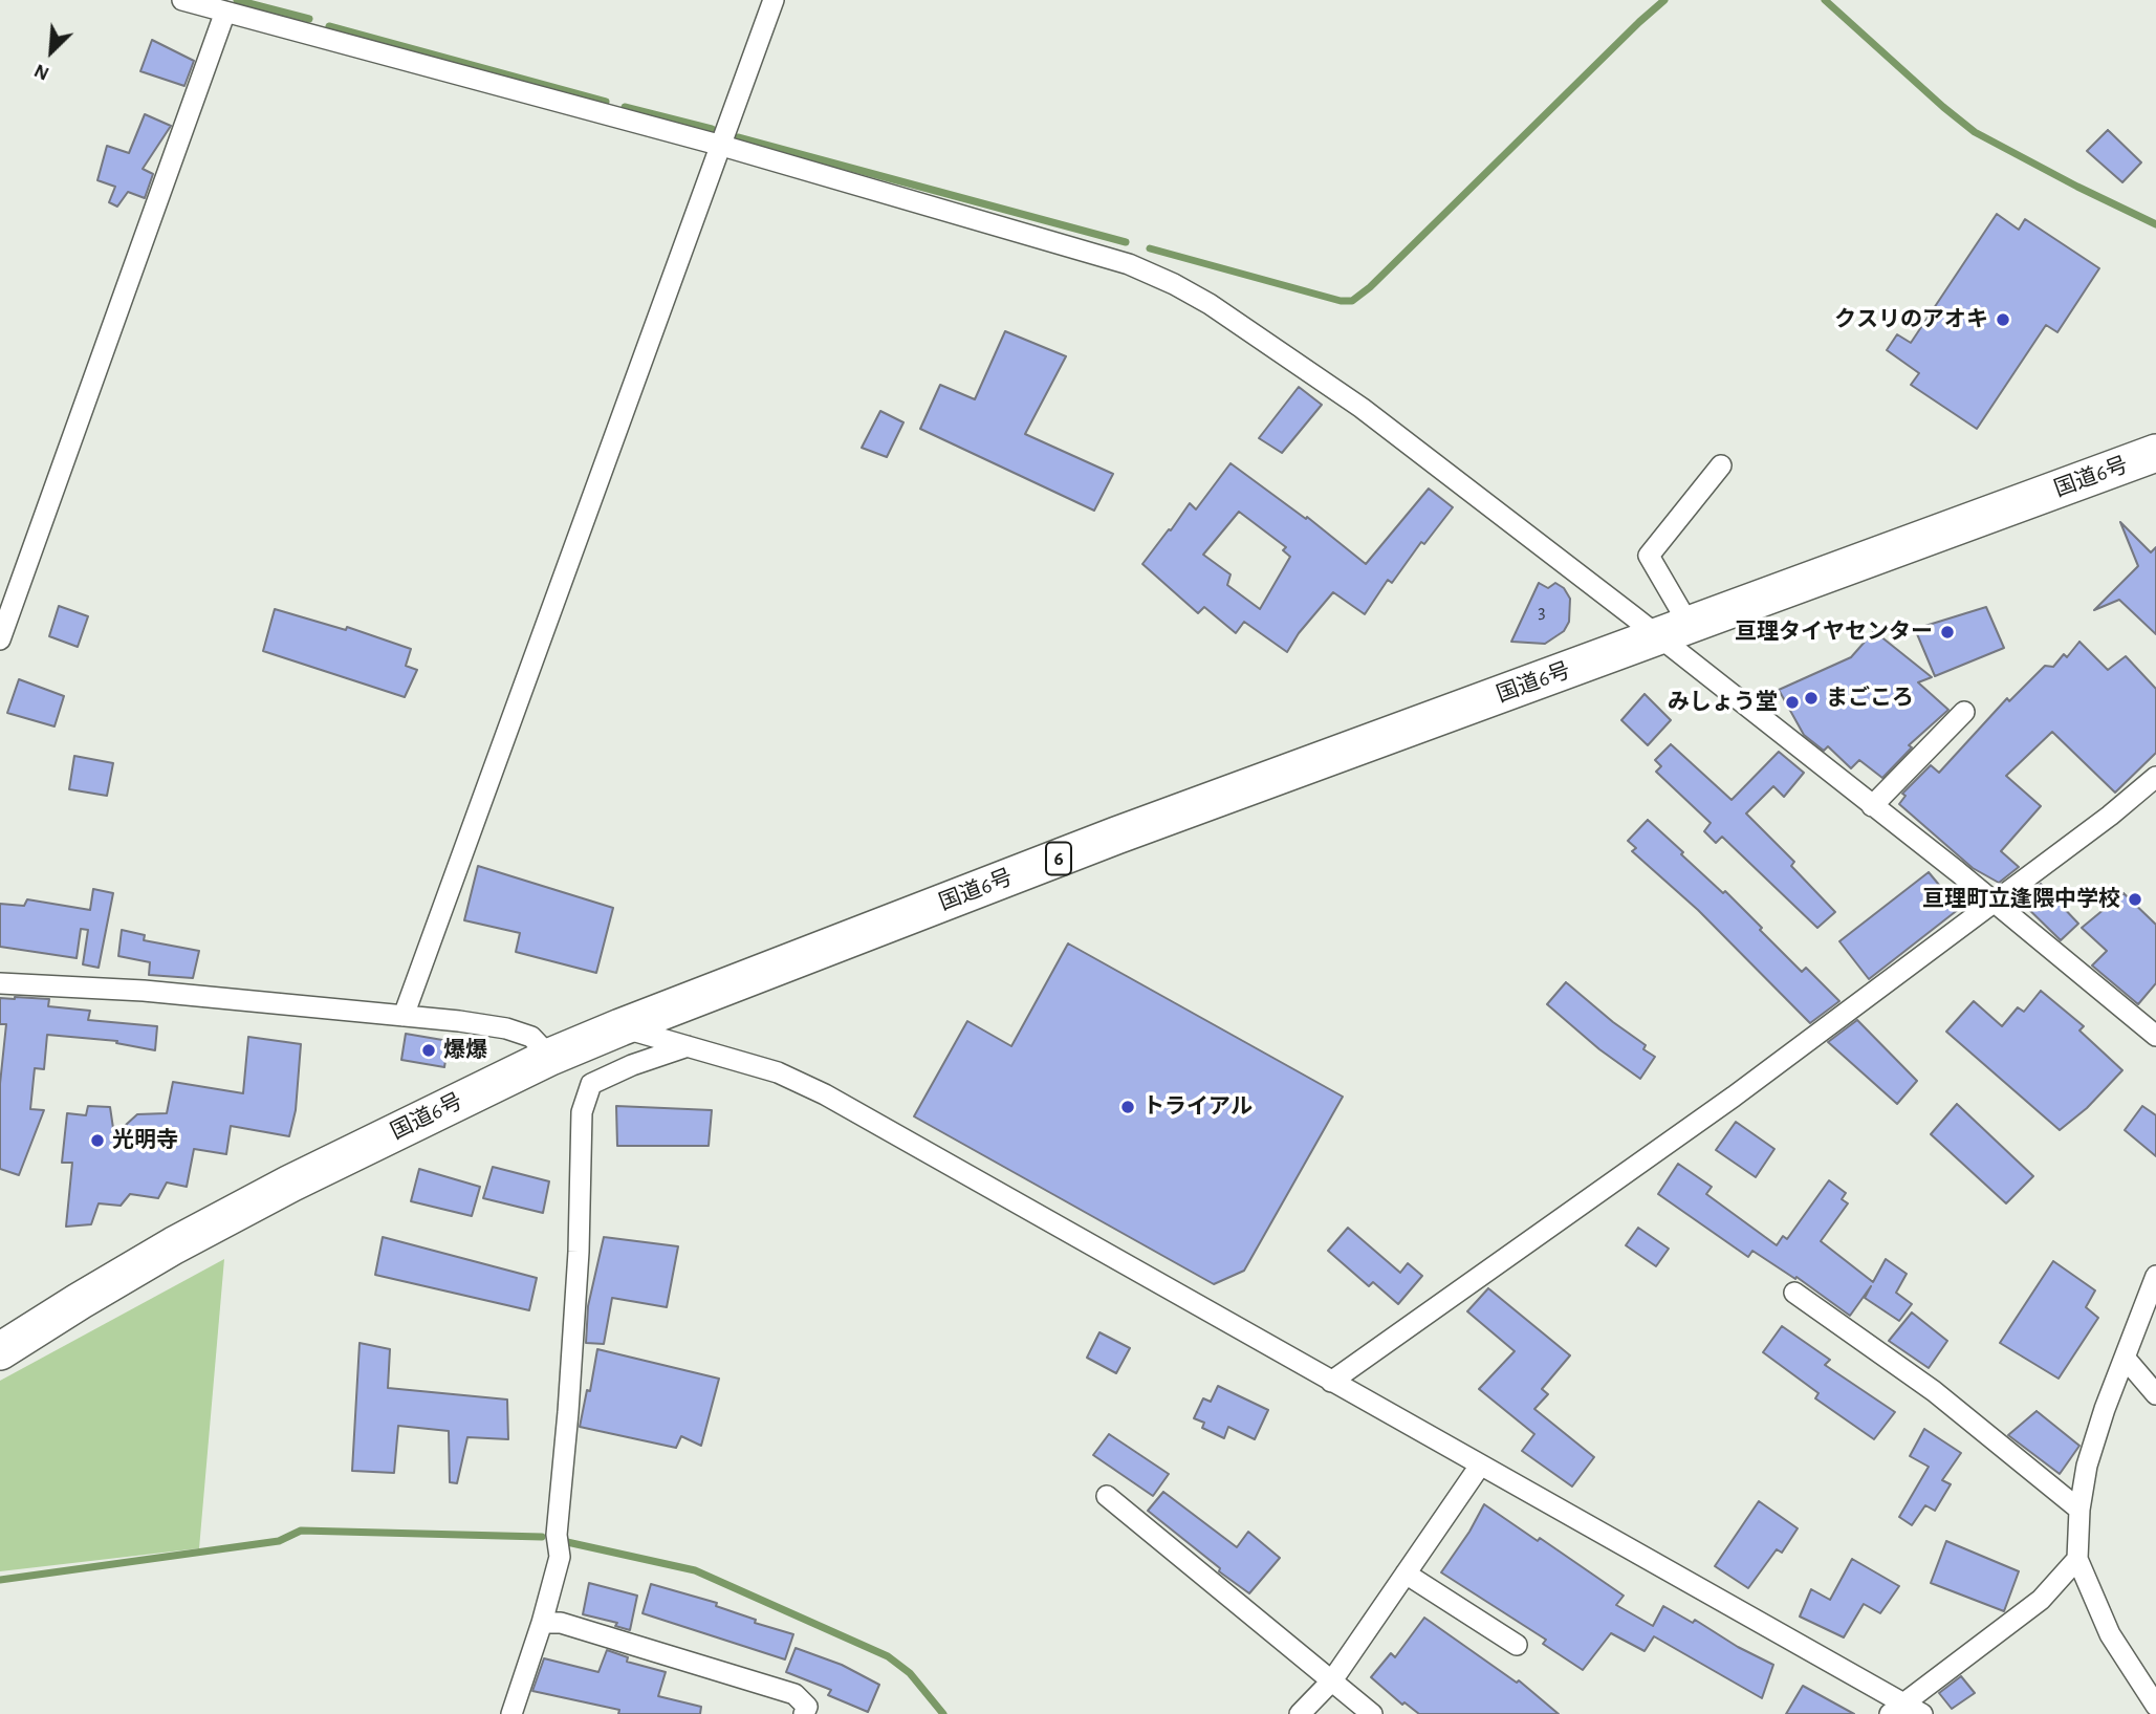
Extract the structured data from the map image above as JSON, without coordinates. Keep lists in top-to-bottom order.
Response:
{
  "streets": {
    "highway": ["国道6号", "6"]
  },
  "places": [
    "クスリのアオキ",
    "亘理タイヤセンター",
    "まごころ",
    "みしょう堂",
    "亘理町立逢隈中学校",
    "爆爆",
    "トライアル",
    "光明寺"
  ],
  "house_numbers": ["3"],
  "north": "bottom left"
}
